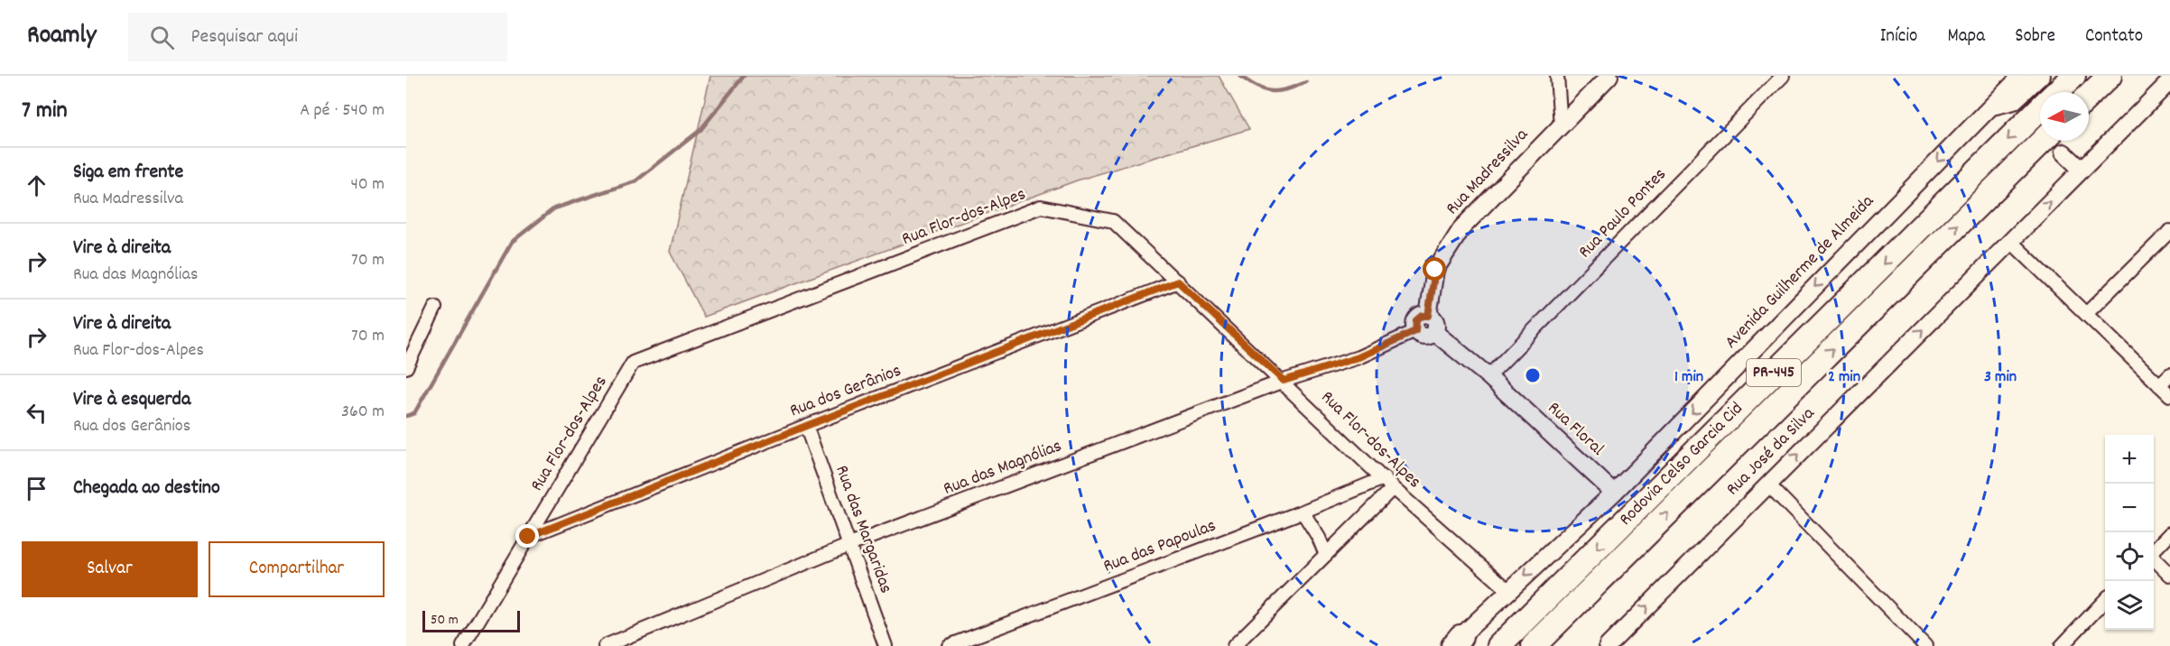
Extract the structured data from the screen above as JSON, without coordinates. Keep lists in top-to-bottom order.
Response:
{
  "streets": {
    "highway": ["PR-445", "Rodovia Celso Garcia Cid"],
    "street": [
      "Rua Madressilva",
      "Rua Paulo Pontes",
      "Rua Flor-dos-Alpes",
      "Avenida Guilherme de Almeida",
      "Rua dos Gerânios",
      "Rua Floral",
      "Rua José da Silva",
      "Rua das Magnólias",
      "Rua das Margaridas",
      "Rua das Papoulas"
    ]
  },
  "crossings": [
    ["Rua Madressilva", "Rua Floral"],
    ["Rua Madressilva", "Rua das Magnólias"],
    ["Rua Paulo Pontes", "Rua Floral"],
    ["Rua Flor-dos-Alpes", "Avenida Guilherme de Almeida"],
    ["Rua Flor-dos-Alpes", "Rua dos Gerânios"],
    ["Rua Flor-dos-Alpes", "Rua das Magnólias"],
    ["Rua Flor-dos-Alpes", "Rua das Papoulas"],
    ["Avenida Guilherme de Almeida", "Rua Floral"],
    ["Rua dos Gerânios", "Rua das Margaridas"],
    ["Rua Floral", "Rua das Magnólias"],
    ["Rua das Magnólias", "Rua das Margaridas"]
  ],
  "one_way": ["Avenida Guilherme de Almeida", "Rua José da Silva"],
  "scale_bar": "50 m",
  "north": "left",
  "page": {
    "header": "Roamly",
    "search": "Pesquisar aqui",
    "nav": [
      "Início",
      "Mapa",
      "Sobre",
      "Contato"
    ],
    "heading": ["7 min", "A pé · 540 m"],
    "list": [
      ["Siga em frente", "Rua Madressilva", "40 m"],
      ["Vire à direita", "Rua das Magnólias", "70 m"],
      ["Vire à direita", "Rua Flor-dos-Alpes", "70 m"],
      ["Vire à esquerda", "Rua dos Gerânios", "360 m"],
      "Chegada ao destino"
    ],
    "map_buttons": ["+", "−"],
    "buttons": ["Salvar", "Compartilhar"],
    "scale": "50 m"
  },
  "rings": ["1 min", "2 min", "3 min"]
}
